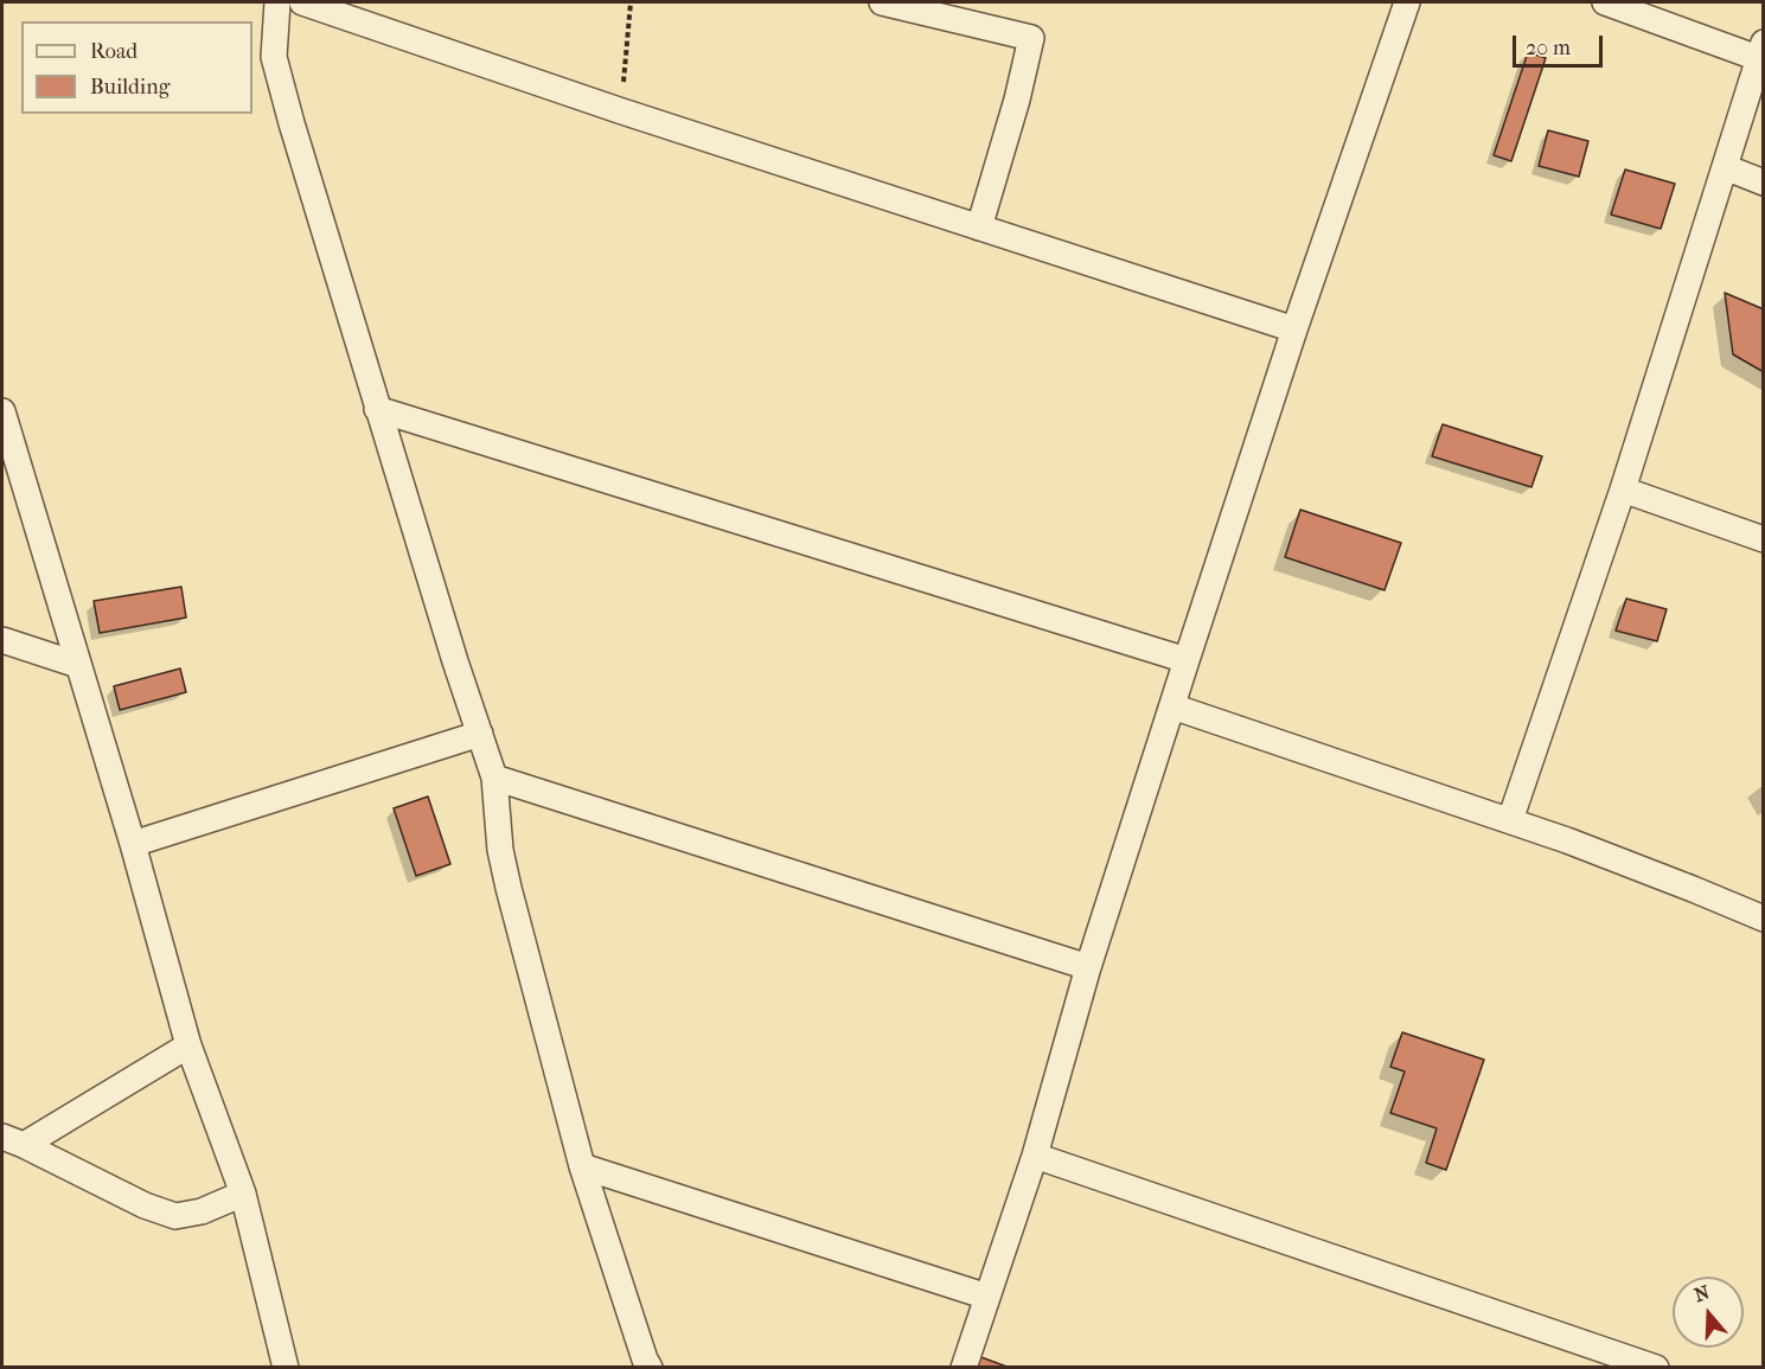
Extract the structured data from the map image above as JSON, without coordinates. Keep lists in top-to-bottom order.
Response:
{
  "legend": ["Road", "Building"],
  "scale_bar": "20 m",
  "north": "top"
}
